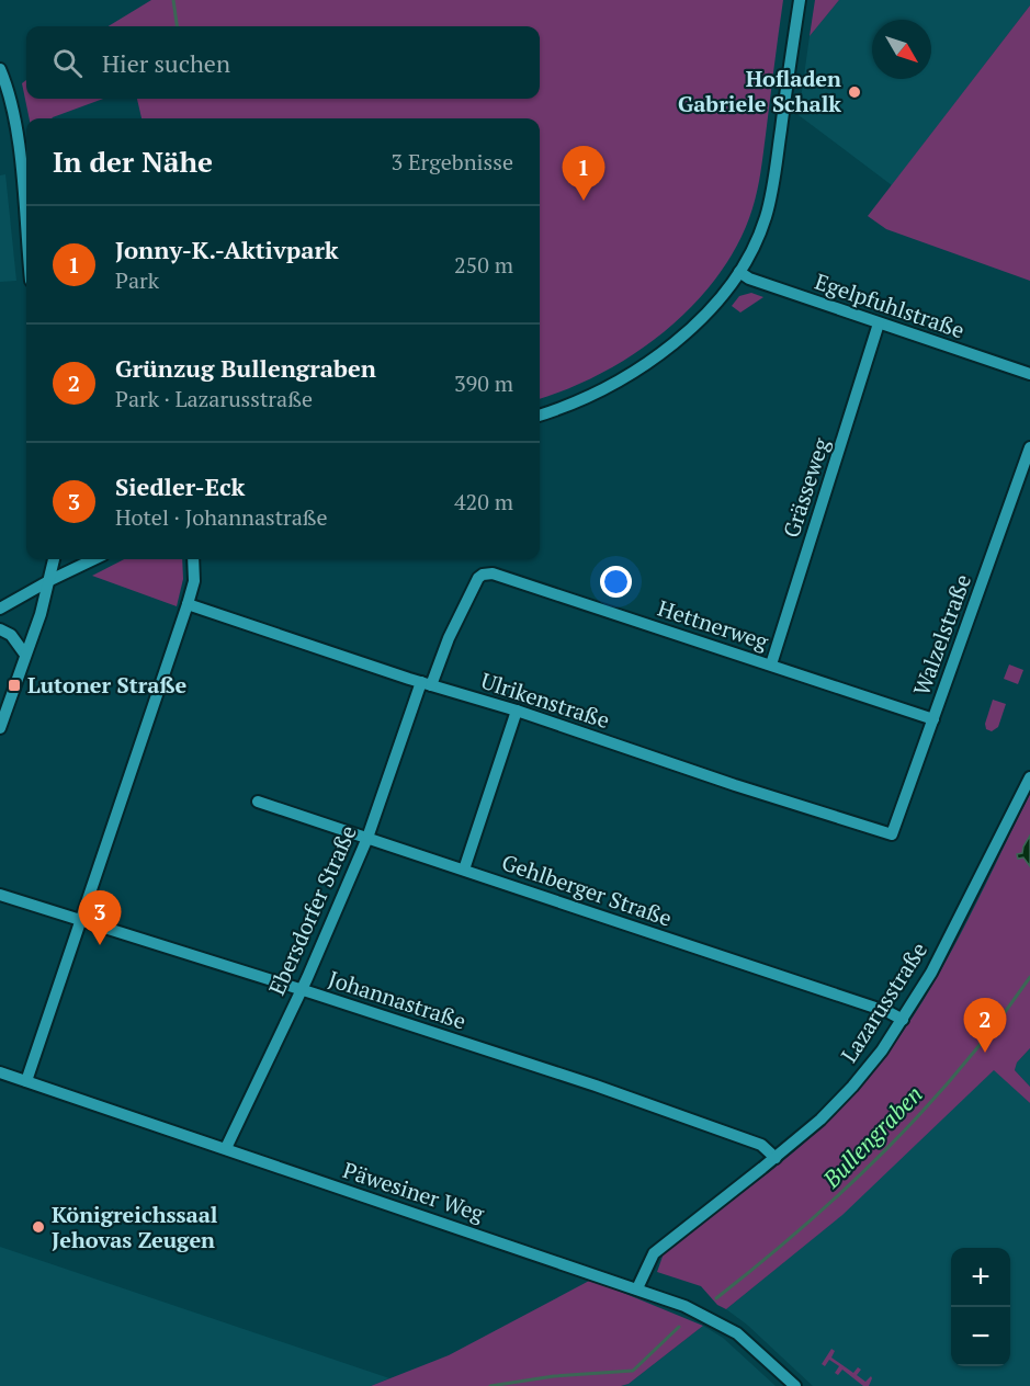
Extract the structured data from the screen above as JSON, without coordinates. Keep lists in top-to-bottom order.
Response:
{
  "streets": {
    "street": [
      "Egelpfuhlstraße",
      "Grässeweg",
      "Hettnerweg",
      "Walzelstraße",
      "Ulrikenstraße",
      "Gehlberger Straße",
      "Ebersdorfer Straße",
      "Johannastraße",
      "Lazarusstraße",
      "Päwesiner Weg"
    ]
  },
  "crossings": [
    ["Egelpfuhlstraße", "Grässeweg"],
    ["Grässeweg", "Hettnerweg"],
    ["Hettnerweg", "Walzelstraße"],
    ["Hettnerweg", "Ulrikenstraße"],
    ["Hettnerweg", "Ebersdorfer Straße"],
    ["Walzelstraße", "Ulrikenstraße"],
    ["Ulrikenstraße", "Ebersdorfer Straße"],
    ["Gehlberger Straße", "Ebersdorfer Straße"],
    ["Gehlberger Straße", "Lazarusstraße"],
    ["Ebersdorfer Straße", "Johannastraße"],
    ["Ebersdorfer Straße", "Päwesiner Weg"],
    ["Johannastraße", "Lazarusstraße"],
    ["Lazarusstraße", "Päwesiner Weg"]
  ],
  "water": ["Bullengraben"],
  "places": {
    "other": ["Hofladen Gabriele Schalk", "Königreichssaal Jehovas Zeugen"],
    "transit": ["Lutoner Straße"]
  },
  "north": "bottom right",
  "page": {
    "search": "Hier suchen",
    "heading": ["In der Nähe", "3 Ergebnisse"],
    "pins": ["1", "3", "2"],
    "list": [
      {
        "mark": "1",
        "name": "Jonny-K.-Aktivpark",
        "note": "Park",
        "value": "250 m"
      },
      {
        "mark": "2",
        "name": "Grünzug Bullengraben",
        "note": "Park · Lazarusstraße",
        "value": "390 m"
      },
      {
        "mark": "3",
        "name": "Siedler-Eck",
        "note": "Hotel · Johannastraße",
        "value": "420 m"
      }
    ],
    "map_buttons": ["+", "−"]
  }
}
